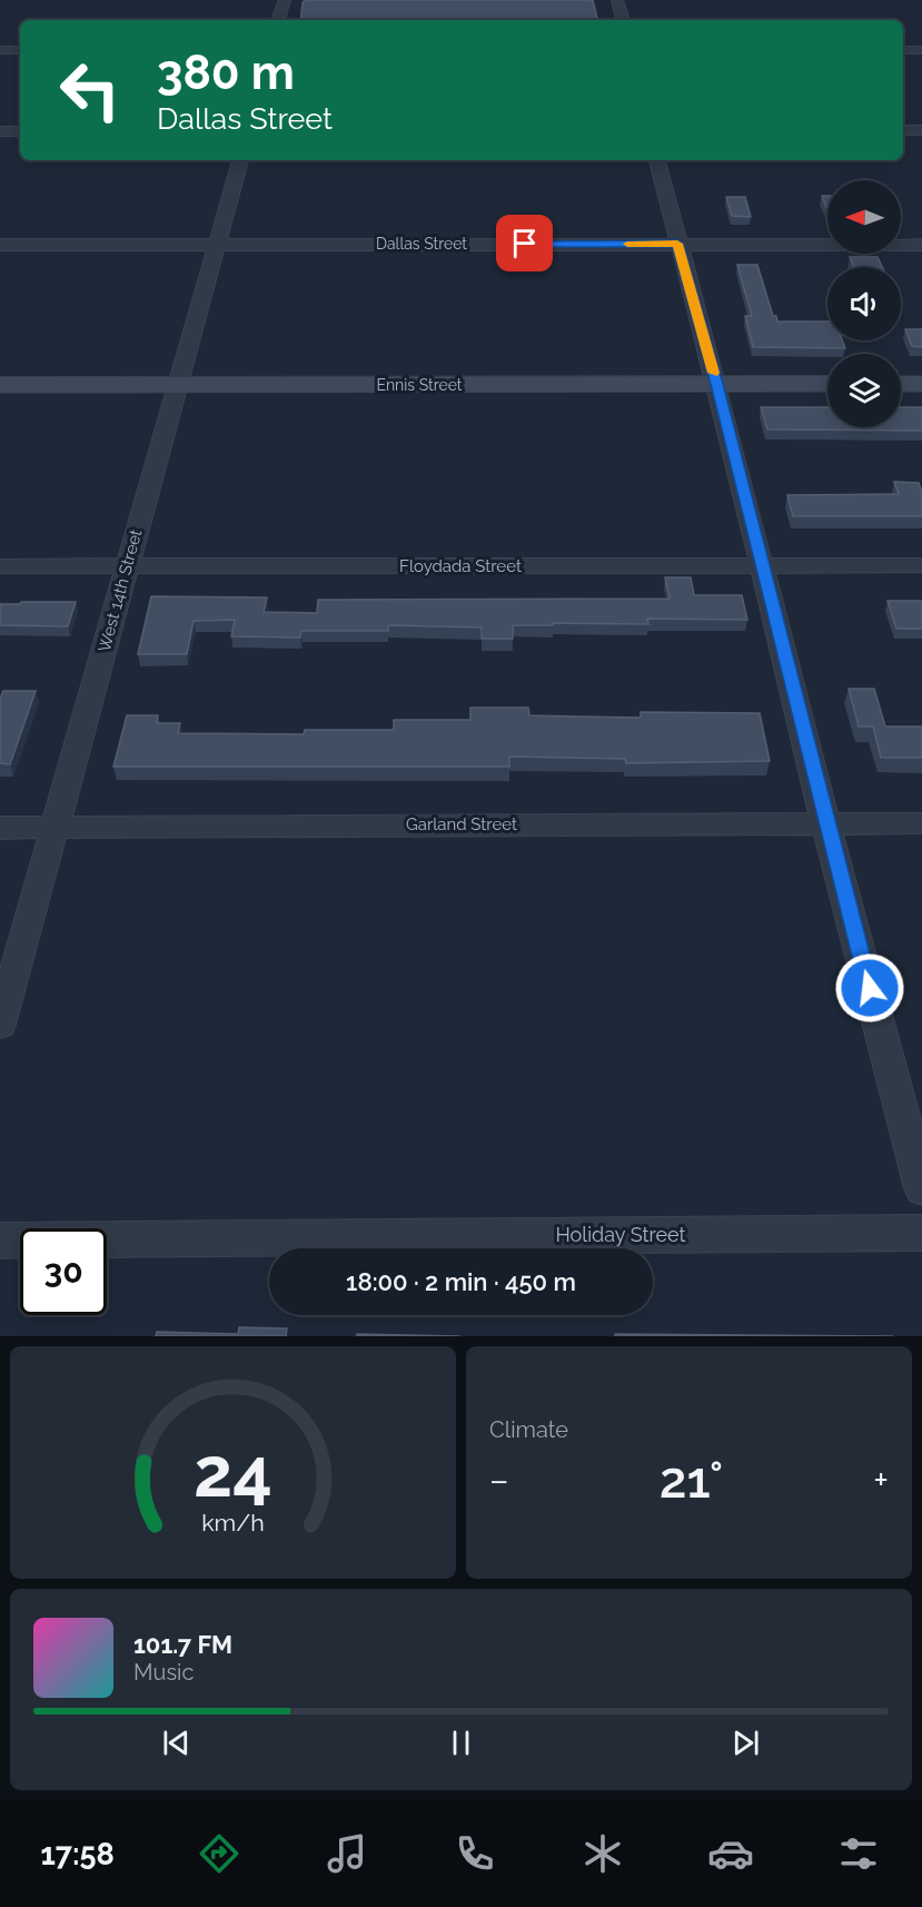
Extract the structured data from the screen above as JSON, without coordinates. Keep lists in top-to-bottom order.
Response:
{
  "streets": {
    "main road": ["Ennis Street"],
    "street": [
      "Dallas Street",
      "Floydada Street",
      "West 14th Street",
      "Garland Street",
      "Holiday Street"
    ]
  },
  "crossings": [
    ["Dallas Street", "West 14th Street"],
    ["Ennis Street", "West 14th Street"],
    ["Floydada Street", "West 14th Street"],
    ["West 14th Street", "Garland Street"]
  ],
  "north": "left",
  "page": {
    "turn": ["380 m", "Dallas Street"],
    "limit": "30",
    "trip": "18:00 · 2 min · 450 m",
    "tile": "Climate",
    "heat": ["−", "21°", "+"],
    "song": ["101.7 FM", "Music"],
    "tabs": "17:58",
    "gauge": ["24", "km/h"]
  }
}
